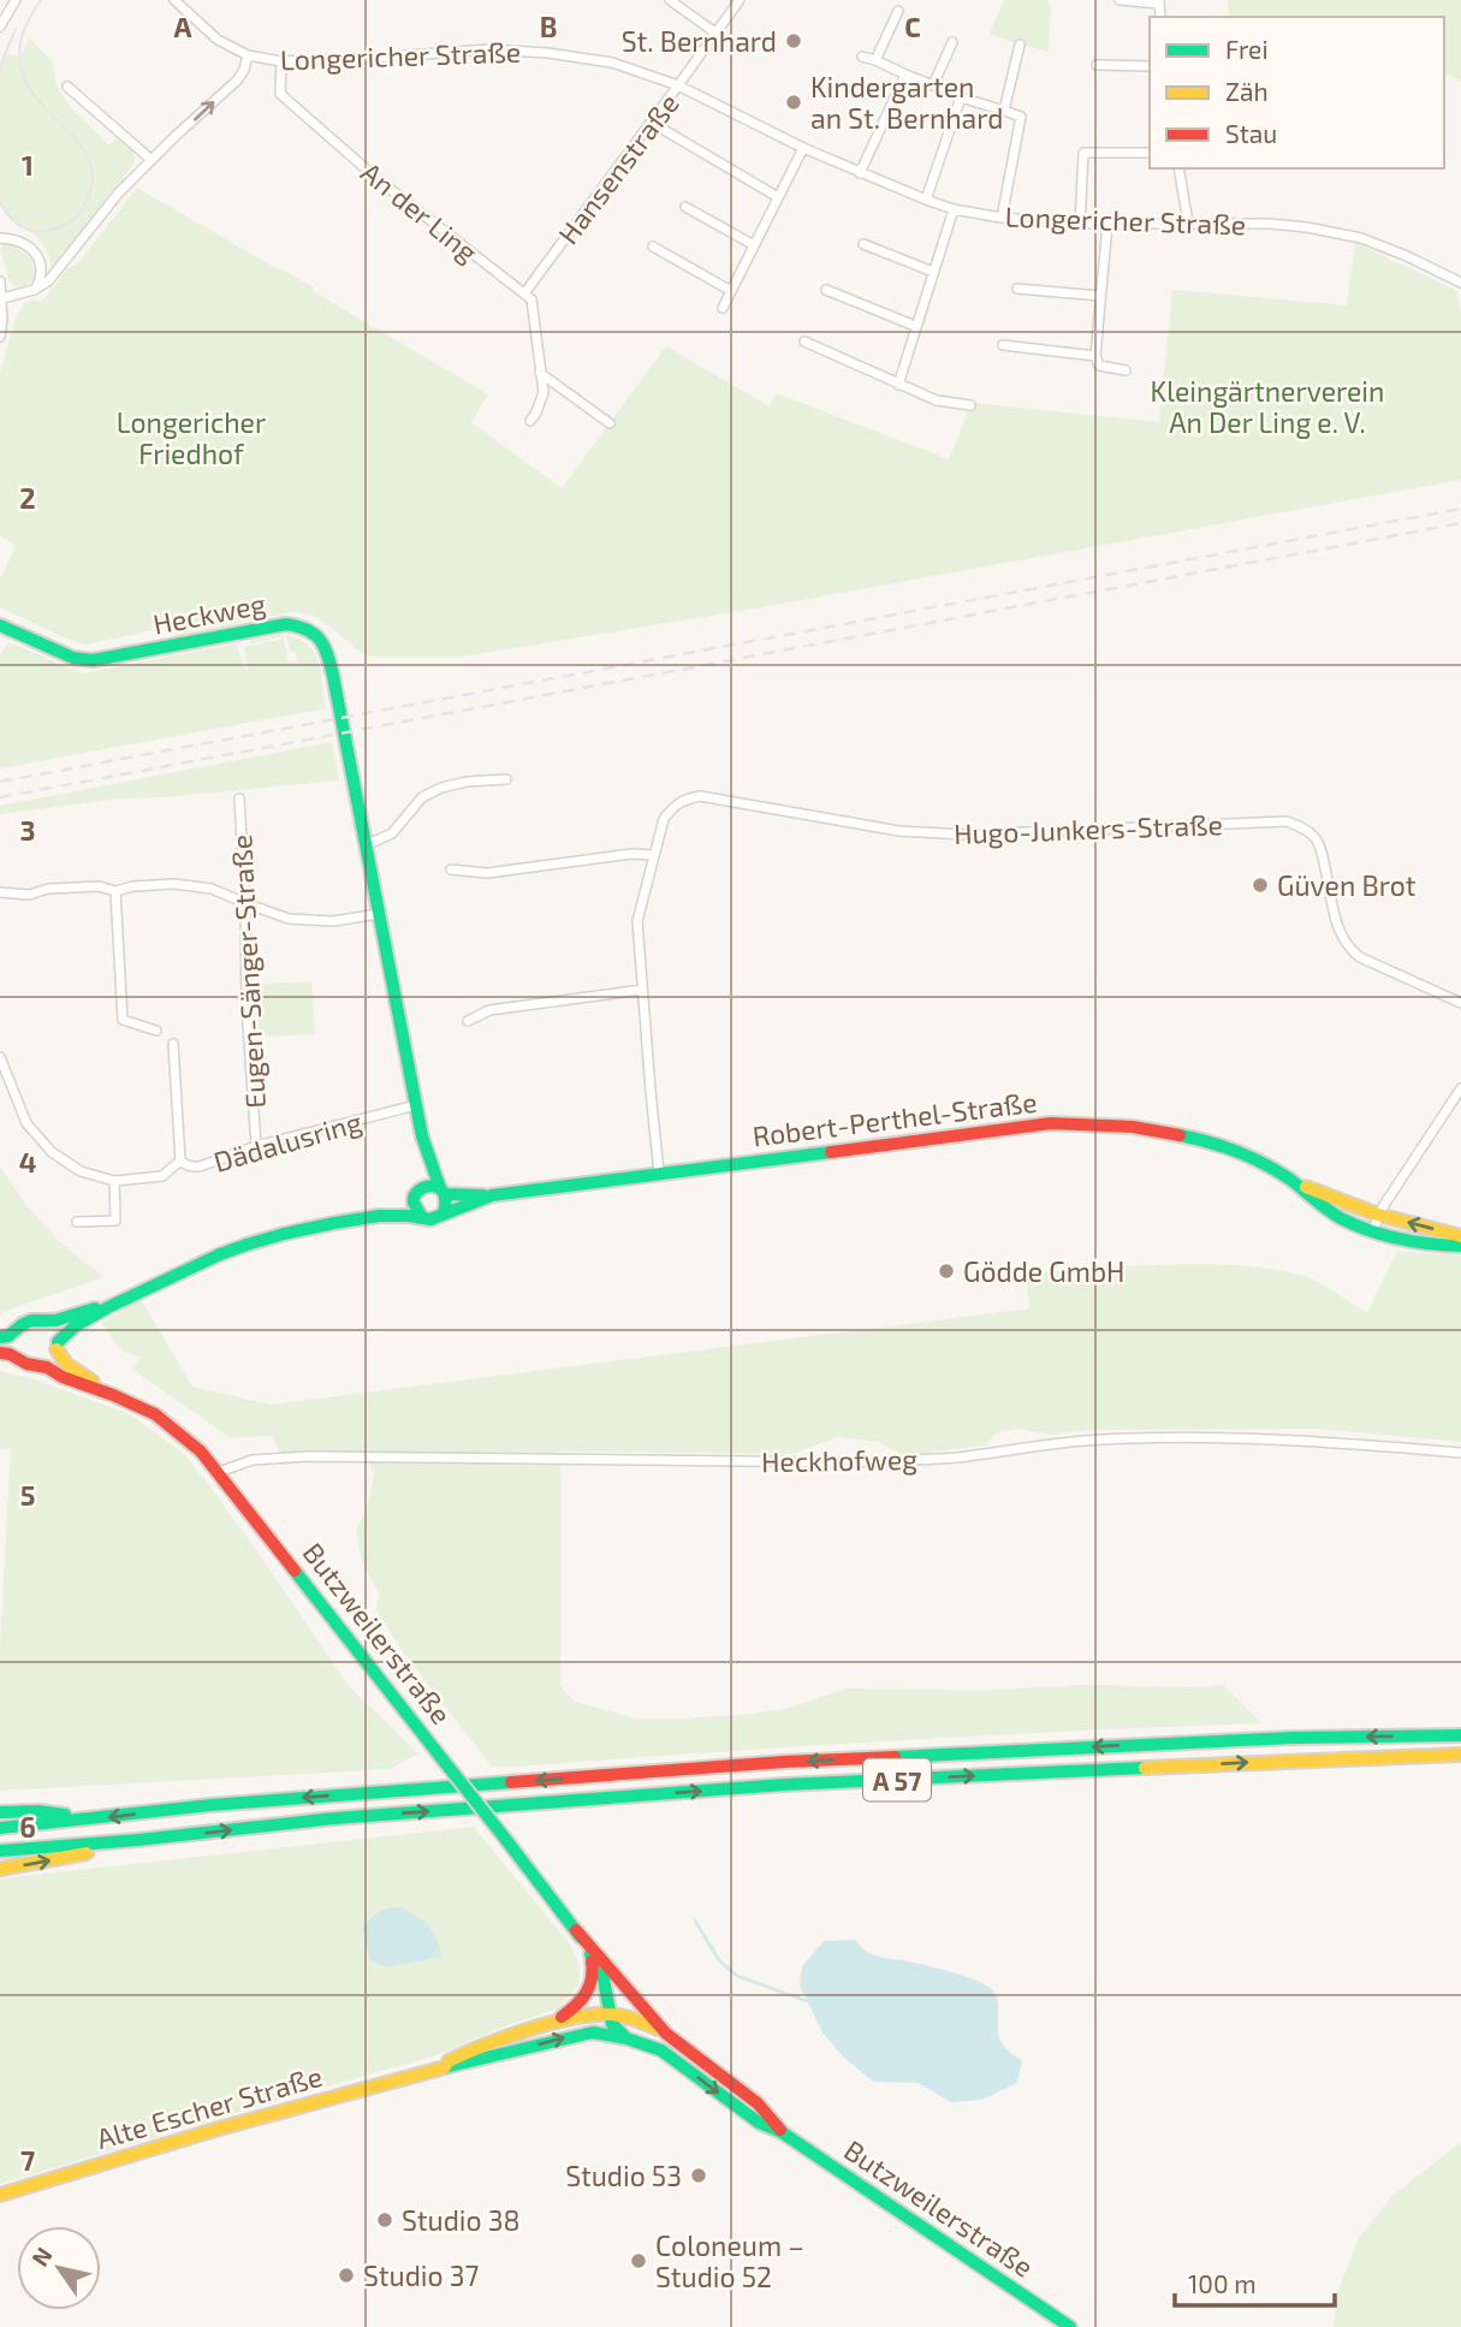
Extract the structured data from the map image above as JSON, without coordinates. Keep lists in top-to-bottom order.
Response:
{
  "streets": {
    "main road": [
      "Heckweg",
      "Robert-Perthel-Straße",
      "Butzweilerstraße",
      "A 57",
      "Alte Escher Straße"
    ],
    "street": [
      "Longericher Straße",
      "Hansenstraße",
      "An der Ling",
      "Hugo-Junkers-Straße",
      "Eugen-Sänger-Straße",
      "Dädalusring",
      "Heckhofweg"
    ]
  },
  "crossings": [
    ["Longericher Straße", "Hansenstraße"],
    ["Longericher Straße", "An der Ling"],
    ["Hansenstraße", "An der Ling"],
    ["Heckweg", "Robert-Perthel-Straße"],
    ["Heckweg", "Dädalusring"],
    ["Hugo-Junkers-Straße", "Robert-Perthel-Straße"],
    ["Eugen-Sänger-Straße", "Dädalusring"],
    ["Heckhofweg", "Butzweilerstraße"],
    ["Butzweilerstraße", "Alte Escher Straße"]
  ],
  "parks": ["Kleingärtnerverein An Der Ling e. V.", "Longericher Friedhof"],
  "places": [
    "St. Bernhard",
    "Kindergarten an St. Bernhard",
    "Güven Brot",
    "Gödde GmbH",
    "Studio 53",
    "Studio 38",
    "Coloneum – Studio 52",
    "Studio 37"
  ],
  "legend": ["Frei", "Zäh", "Stau"],
  "scale_bar": "100 m",
  "north": "top left",
  "grid": {
    "columns": ["A", "B", "C"],
    "rows": [
      "1",
      "2",
      "3",
      "4",
      "5",
      "6",
      "7"
    ]
  }
}
